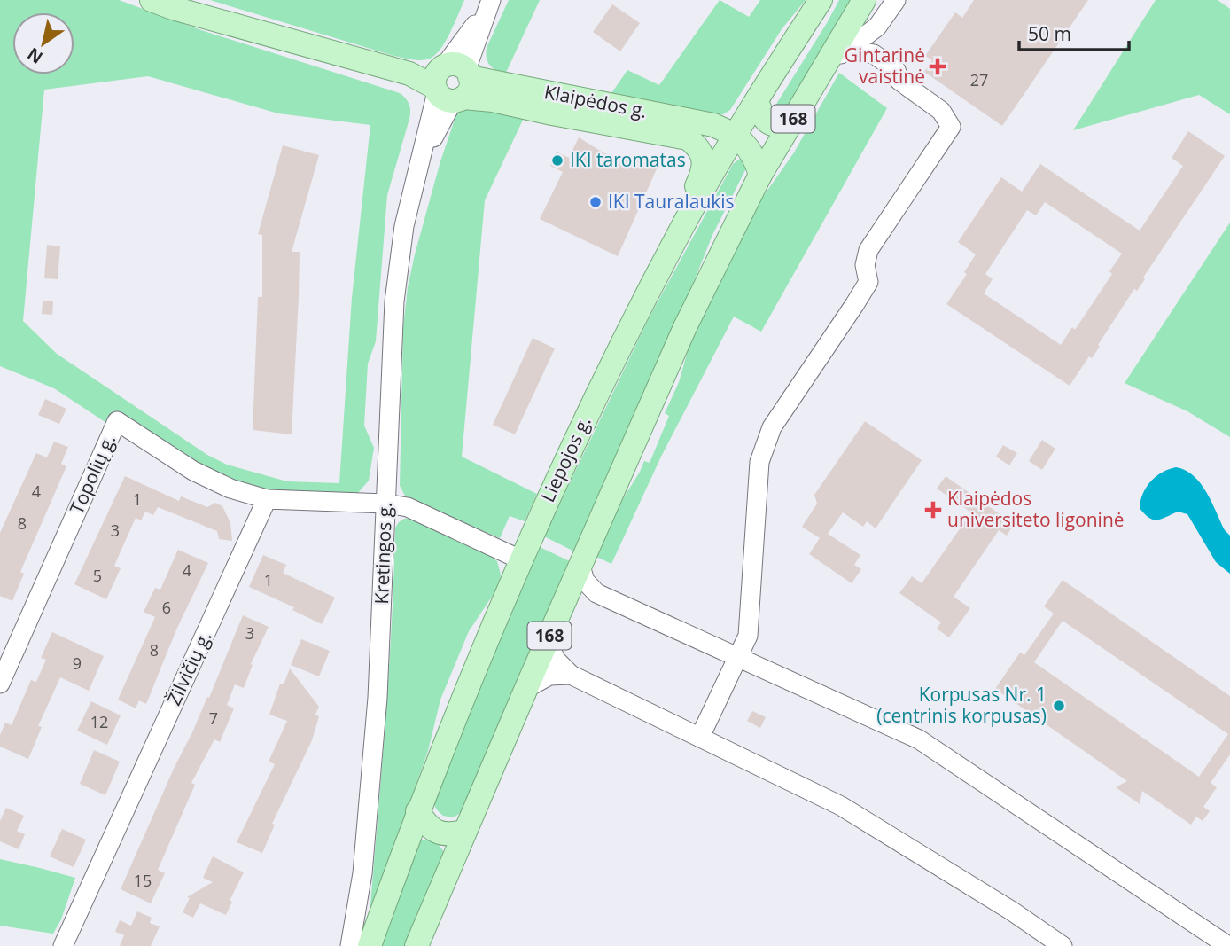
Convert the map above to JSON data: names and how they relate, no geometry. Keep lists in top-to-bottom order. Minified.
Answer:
{"streets":{"main road":["Klaipėdos g.","168","Liepojos g."],"street":["Topolių g.","Kretingos g.","Žilvičių g."]},"crossings":[["Klaipėdos g.","Liepojos g."],["Klaipėdos g.","Kretingos g."],["Topolių g.","Žilvičių g."]],"places":{"health":["Gintarinė vaistinė","Klaipėdos universiteto ligoninė"],"other":["IKI taromatas","IKI Tauralaukis","Korpusas Nr. 1 (centrinis korpusas)"]},"house_numbers":["27","4","1","8","3","4","5","1","6","3","8","9","7","12","15"],"scale_bar":"50 m","north":"bottom left"}
